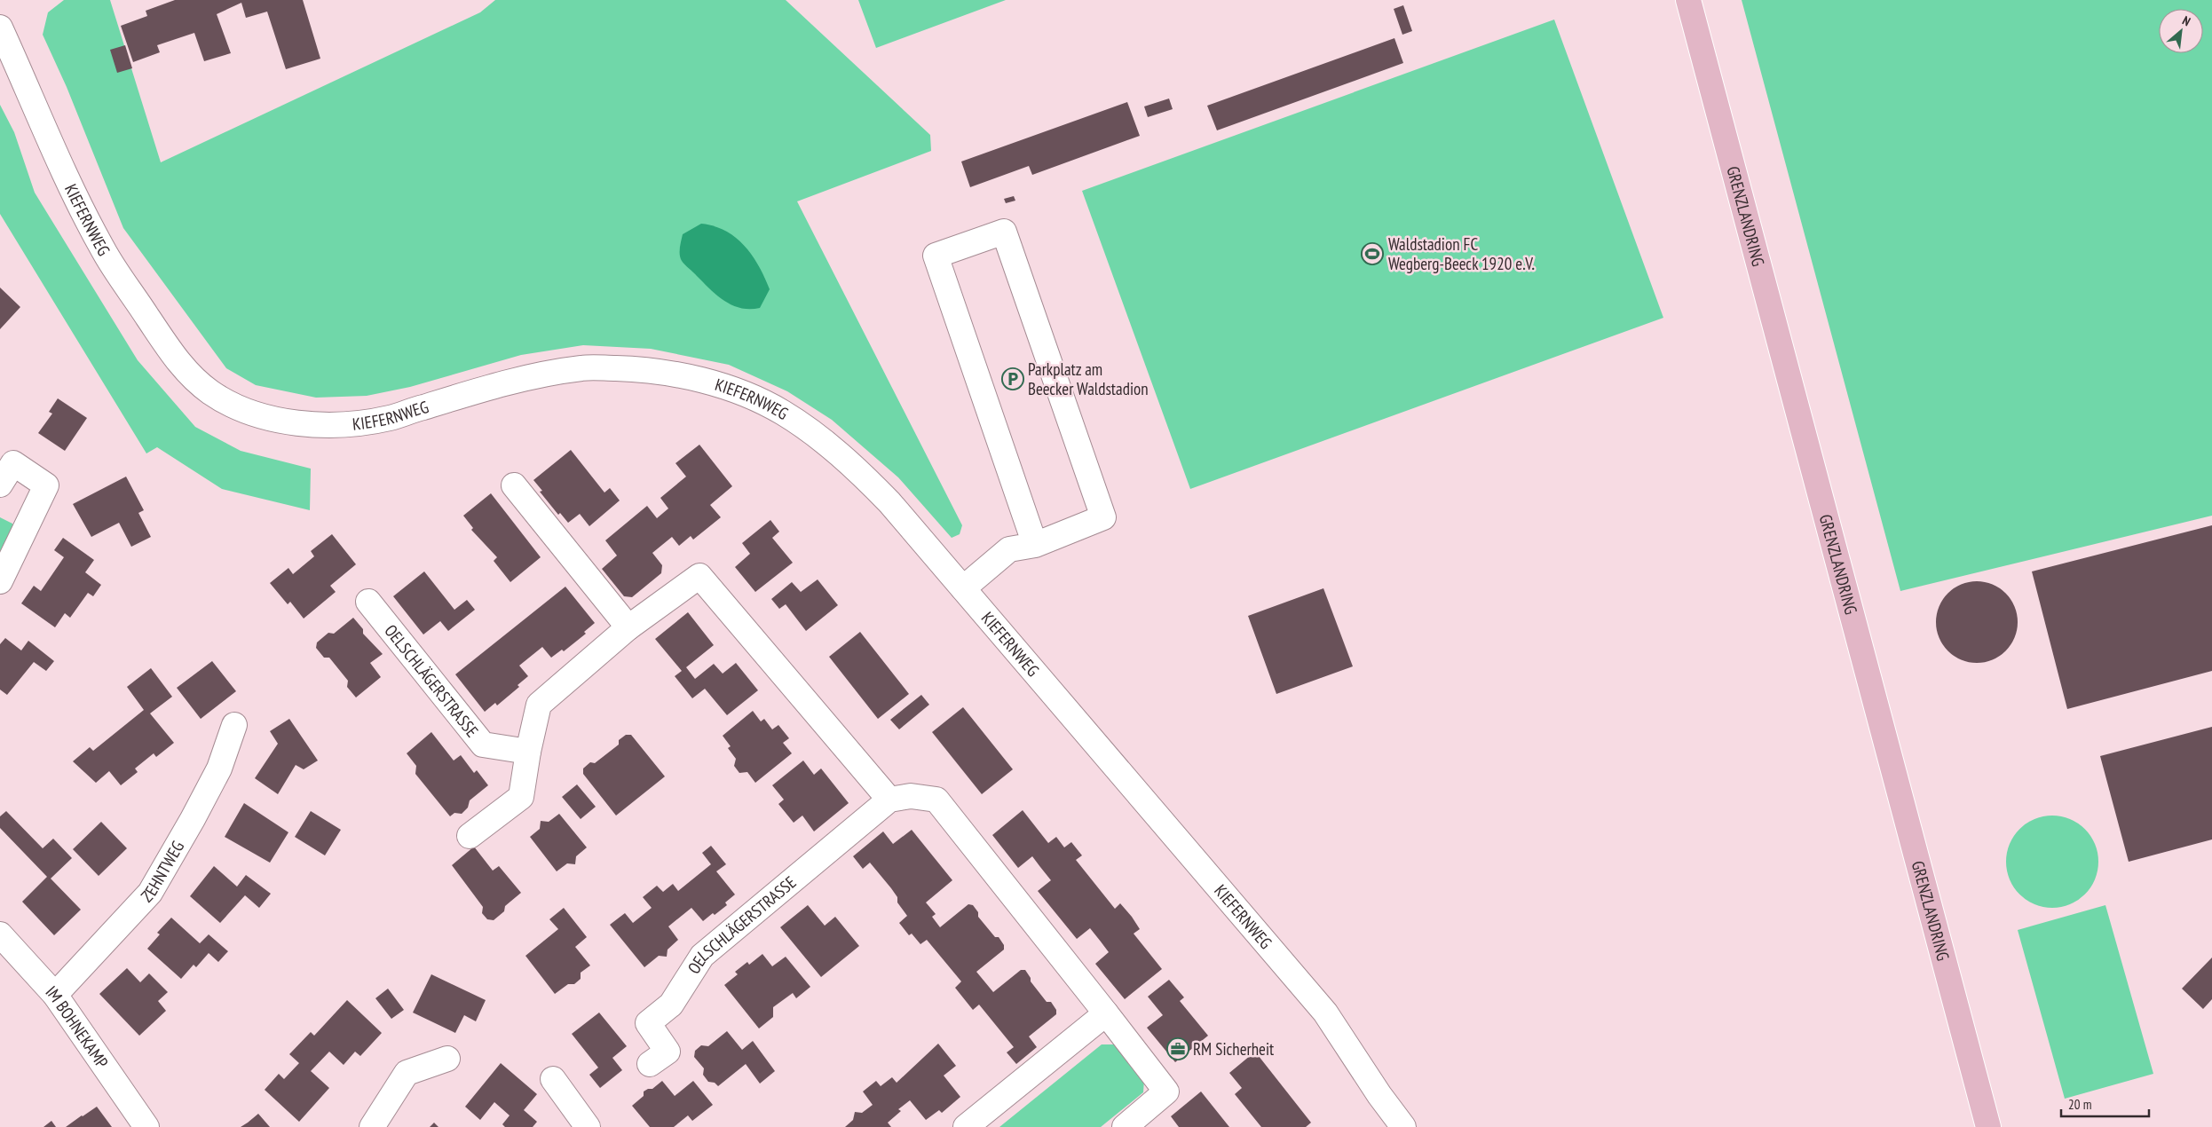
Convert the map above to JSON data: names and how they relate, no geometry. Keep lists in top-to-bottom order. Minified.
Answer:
{"streets":{"main road":["GRENZLANDRING"],"street":["KIEFERNWEG","OELSCHLÄGERSTRASSE","ZEHNTWEG","IM BOHNEKAMP"]},"crossings":[["ZEHNTWEG","IM BOHNEKAMP"]],"places":{"sports":["Waldstadion FC Wegberg-Beeck 1920 e.V."],"parking":["Parkplatz am Beecker Waldstadion"],"office":["RM Sicherheit"]},"scale_bar":"20 m","north":"top right"}
